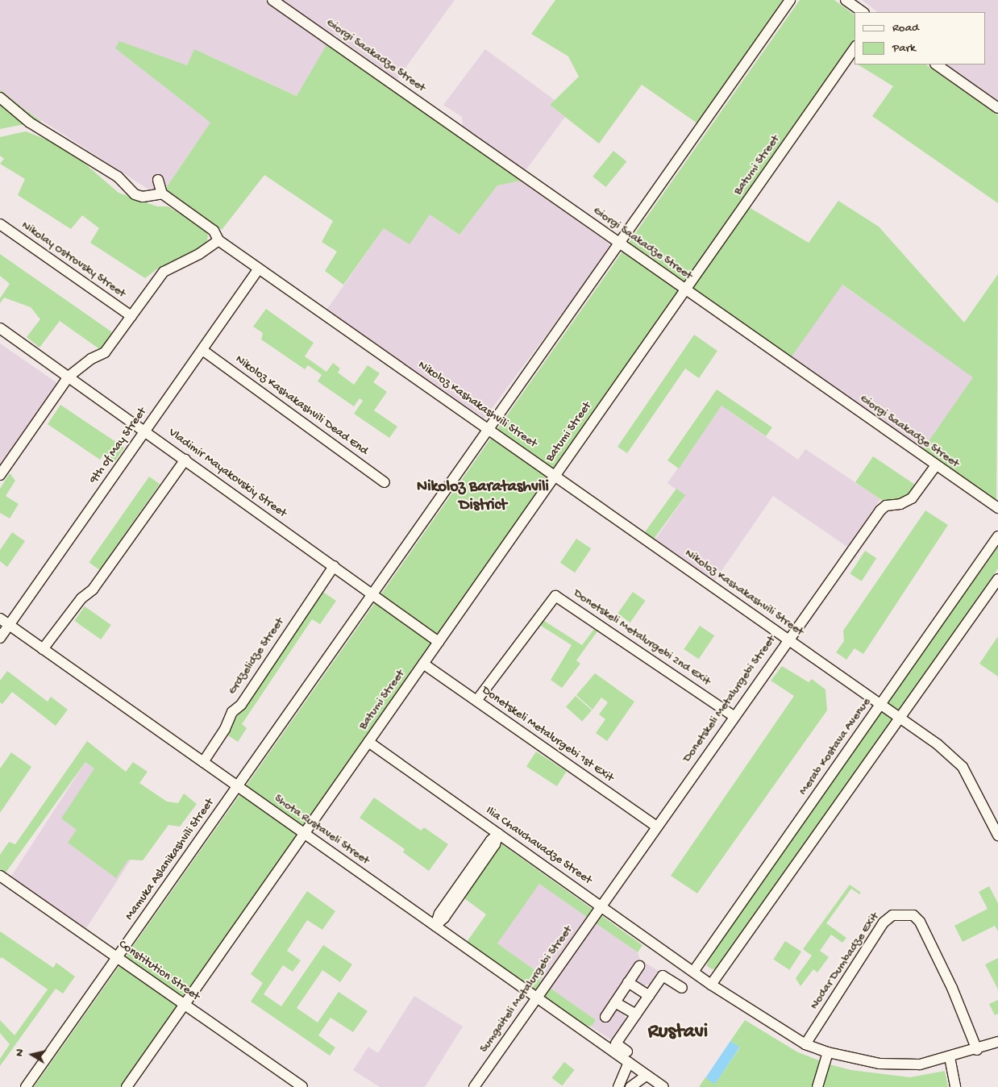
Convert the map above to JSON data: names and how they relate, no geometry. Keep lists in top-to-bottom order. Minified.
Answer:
{"streets":{"street":["Giorgi Saakadze Street","Batumi Street","Nikolay Ostrovsky Street","Nikoloz Kashakashvili Street","Nikoloz Kashakashvili Dead End","9th of May Street","Vladimir Mayakovskiy Street","Donetskeli Metalurgebi 2nd Exit","Grdzelidze Street","Donetskeli Metalurgebi Street","Donetskeli Metalurgebi 1st Exit","Merab Kostava Avenue","Shota Rustaveli Street","Ilia Chavchavadze Street","Mamuka Aslanikashvili Street","Nodar Dumbadze Exit","Constitution Street","Sumgaiteli Metalurgebi Street"]},"crossings":[["Giorgi Saakadze Street","Batumi Street"],["Giorgi Saakadze Street","Donetskeli Metalurgebi Street"],["Batumi Street","Nikoloz Kashakashvili Street"],["Batumi Street","Vladimir Mayakovskiy Street"],["Batumi Street","Donetskeli Metalurgebi 1st Exit"],["Batumi Street","Shota Rustaveli Street"],["Batumi Street","Ilia Chavchavadze Street"],["Nikoloz Kashakashvili Street","9th of May Street"],["Nikoloz Kashakashvili Street","Donetskeli Metalurgebi Street"],["Nikoloz Kashakashvili Street","Merab Kostava Avenue"],["Nikoloz Kashakashvili Dead End","9th of May Street"],["9th of May Street","Vladimir Mayakovskiy Street"],["9th of May Street","Shota Rustaveli Street"],["Vladimir Mayakovskiy Street","Grdzelidze Street"],["Donetskeli Metalurgebi 2nd Exit","Donetskeli Metalurgebi Street"],["Donetskeli Metalurgebi 2nd Exit","Donetskeli Metalurgebi 1st Exit"],["Grdzelidze Street","Shota Rustaveli Street"],["Donetskeli Metalurgebi Street","Donetskeli Metalurgebi 1st Exit"],["Donetskeli Metalurgebi Street","Ilia Chavchavadze Street"],["Donetskeli Metalurgebi Street","Sumgaiteli Metalurgebi Street"],["Merab Kostava Avenue","Ilia Chavchavadze Street"],["Shota Rustaveli Street","Mamuka Aslanikashvili Street"],["Shota Rustaveli Street","Sumgaiteli Metalurgebi Street"],["Ilia Chavchavadze Street","Nodar Dumbadze Exit"],["Ilia Chavchavadze Street","Sumgaiteli Metalurgebi Street"],["Mamuka Aslanikashvili Street","Constitution Street"]],"districts":["Nikoloz Baratashvili District","Rustavi"],"legend":["Road","Park"],"north":"left"}
